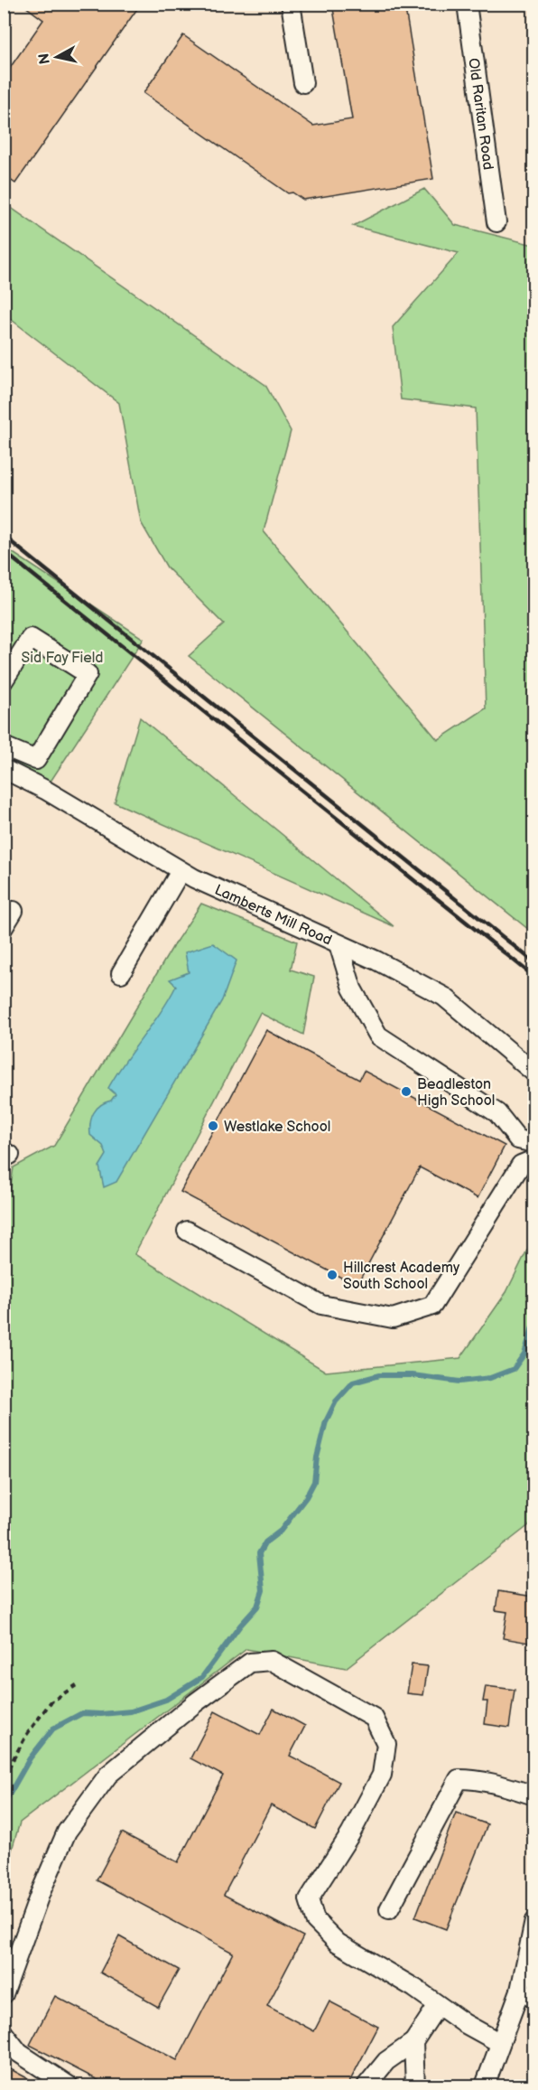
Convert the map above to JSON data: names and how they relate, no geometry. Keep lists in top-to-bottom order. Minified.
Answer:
{"streets":{"street":["Old Raritan Road","Lamberts Mill Road"]},"parks":["Sid Fay Field"],"places":["Beadleston High School","Westlake School","Hillcrest Academy South School"],"north":"left"}
